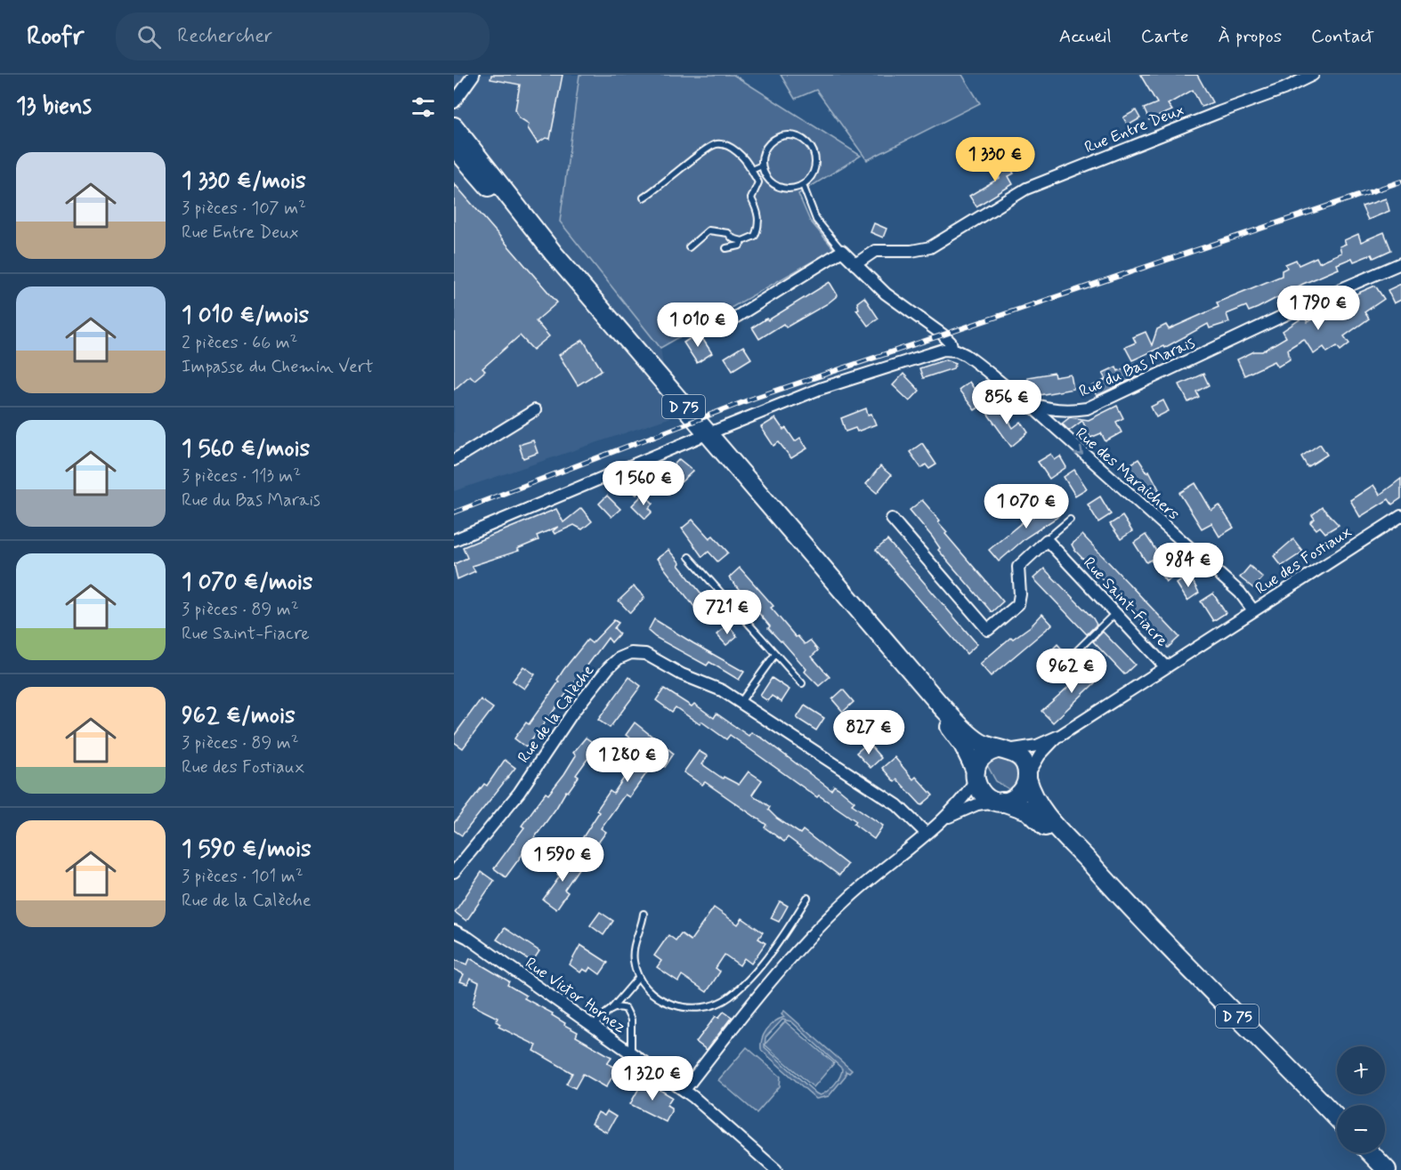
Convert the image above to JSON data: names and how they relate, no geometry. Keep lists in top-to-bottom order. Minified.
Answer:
{"streets":{"main road":["D 75"],"street":["Rue Entre Deux","Rue du Bas Marais","Rue des Maraichers","Rue des Fostiaux","Rue Saint-Fiacre","Rue de la Calèche","Rue Victor Hornez"]},"crossings":[["Rue du Bas Marais","Rue des Maraichers"],["D 75","Rue des Fostiaux"],["Rue des Maraichers","Rue des Fostiaux"],["Rue des Fostiaux","Rue Saint-Fiacre"]],"one_way":["Rue des Maraichers"],"page":{"header":"Roofr","search":"Rechercher","nav":["Accueil","Carte","À propos","Contact"],"heading":"13 biens","price":["1 330 €","1 790 €","1 010 €","856 €","1 560 €","1 070 €","984 €","721 €","962 €","827 €","1 280 €","1 590 €","1 320 €"],"list":[{"name":"1 330 €/mois","note":"3 pièces · 107 m² · Rue Entre Deux"},{"name":"1 010 €/mois","note":"2 pièces · 66 m² · Impasse du Chemin Vert"},{"name":"1 560 €/mois","note":"3 pièces · 113 m² · Rue du Bas Marais"},{"name":"1 070 €/mois","note":"3 pièces · 89 m² · Rue Saint-Fiacre"},{"name":"962 €/mois","note":"3 pièces · 89 m² · Rue des Fostiaux"},{"name":"1 590 €/mois","note":"3 pièces · 101 m² · Rue de la Calèche"}],"map_buttons":["+","−"]}}
